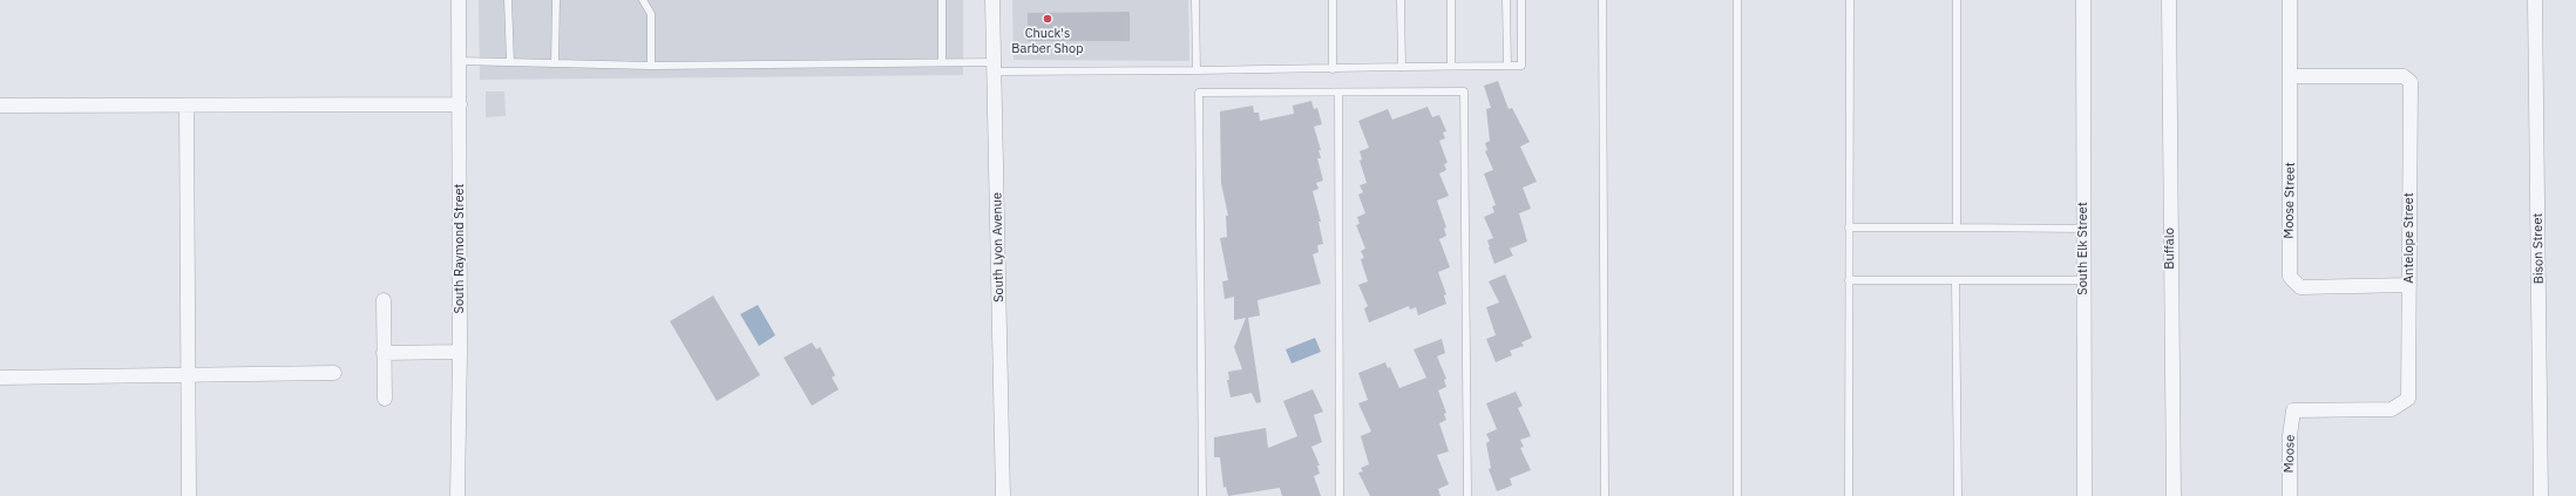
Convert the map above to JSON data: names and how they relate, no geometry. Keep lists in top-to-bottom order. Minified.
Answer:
{"streets":{"street":["Moose Street","Antelope Street","South Lyon Avenue","South Raymond Street","South Elk Street","Buffalo","Bison Street","Moose"]},"crossings":[["Moose Street","Antelope Street"],["Antelope Street","Moose"]],"places":["Chuck's Barber Shop"]}
